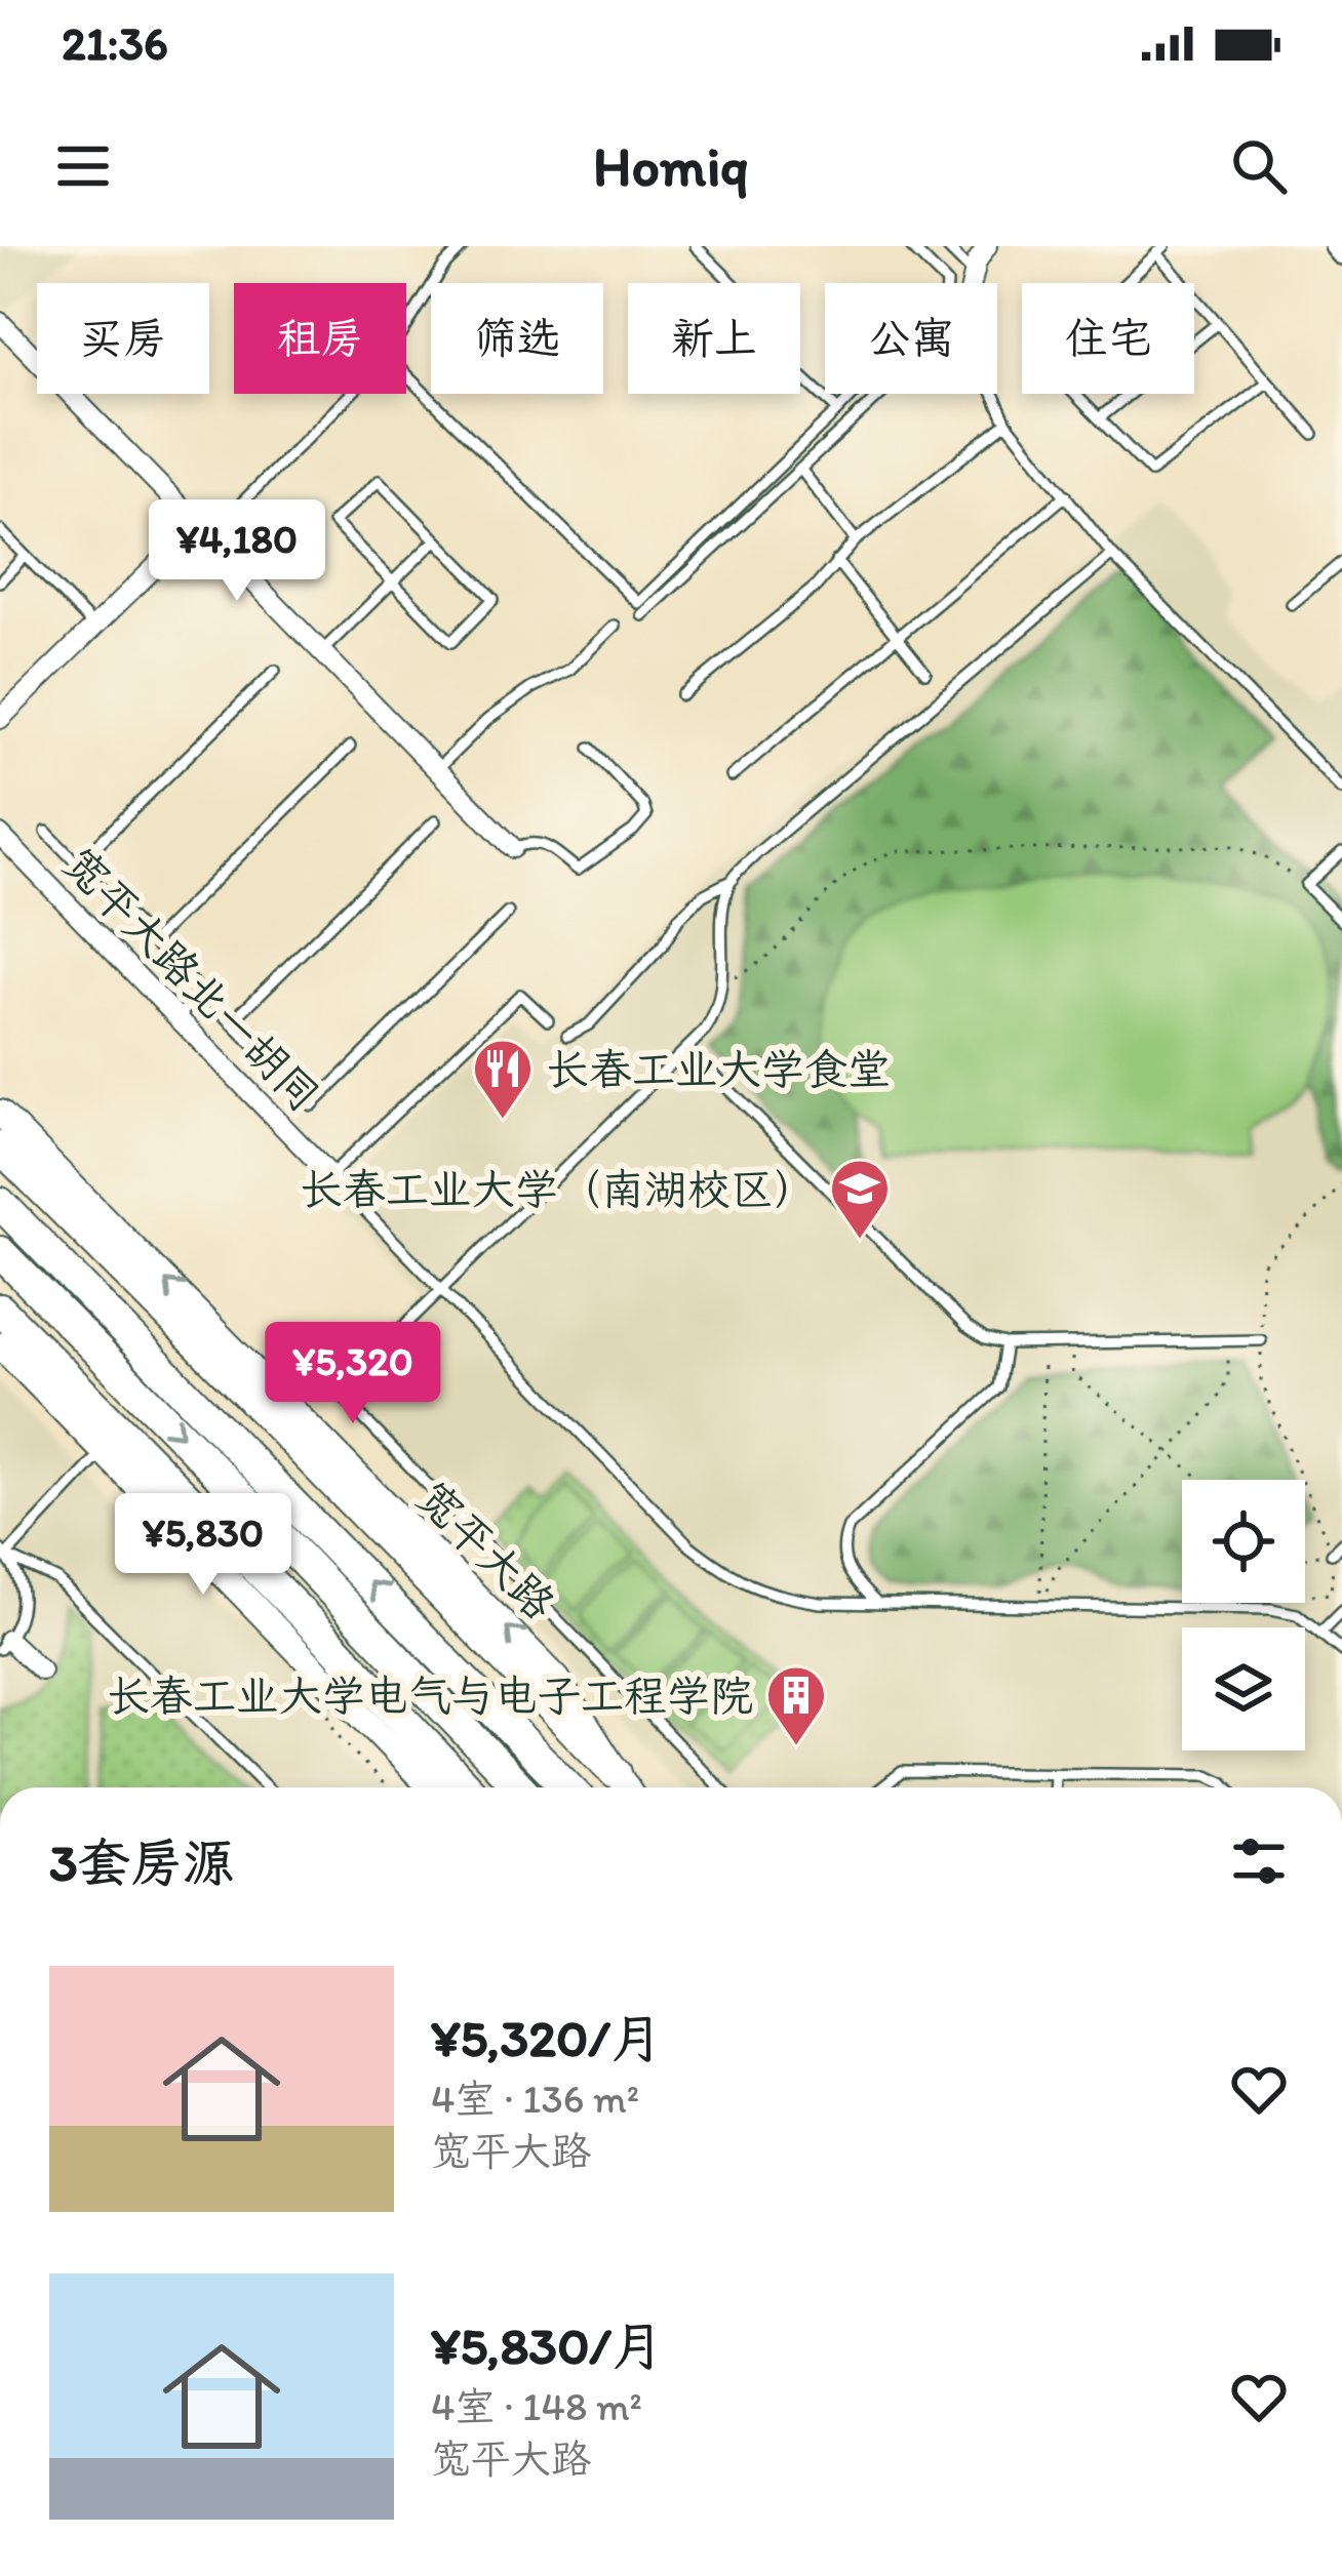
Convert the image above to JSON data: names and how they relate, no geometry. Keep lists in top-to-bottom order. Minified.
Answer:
{"streets":{"main road":["宽平大路"],"street":["宽平大路北一胡同"]},"places":{"restaurant":["长春工业大学食堂"],"school or university":["长春工业大学（南湖校区）"],"building":["长春工业大学电气与电子工程学院"]},"page":{"status":"21:36","header":"Homiq","chip":["买房","租房","筛选","新上","公寓","住宅"],"price":["¥4,180","¥5,320","¥5,830"],"heading":"3套房源","list":[{"name":"¥5,320/月","note":"4室 · 136 m² · 宽平大路"},{"name":"¥5,830/月","note":"4室 · 148 m² · 宽平大路"}]}}
